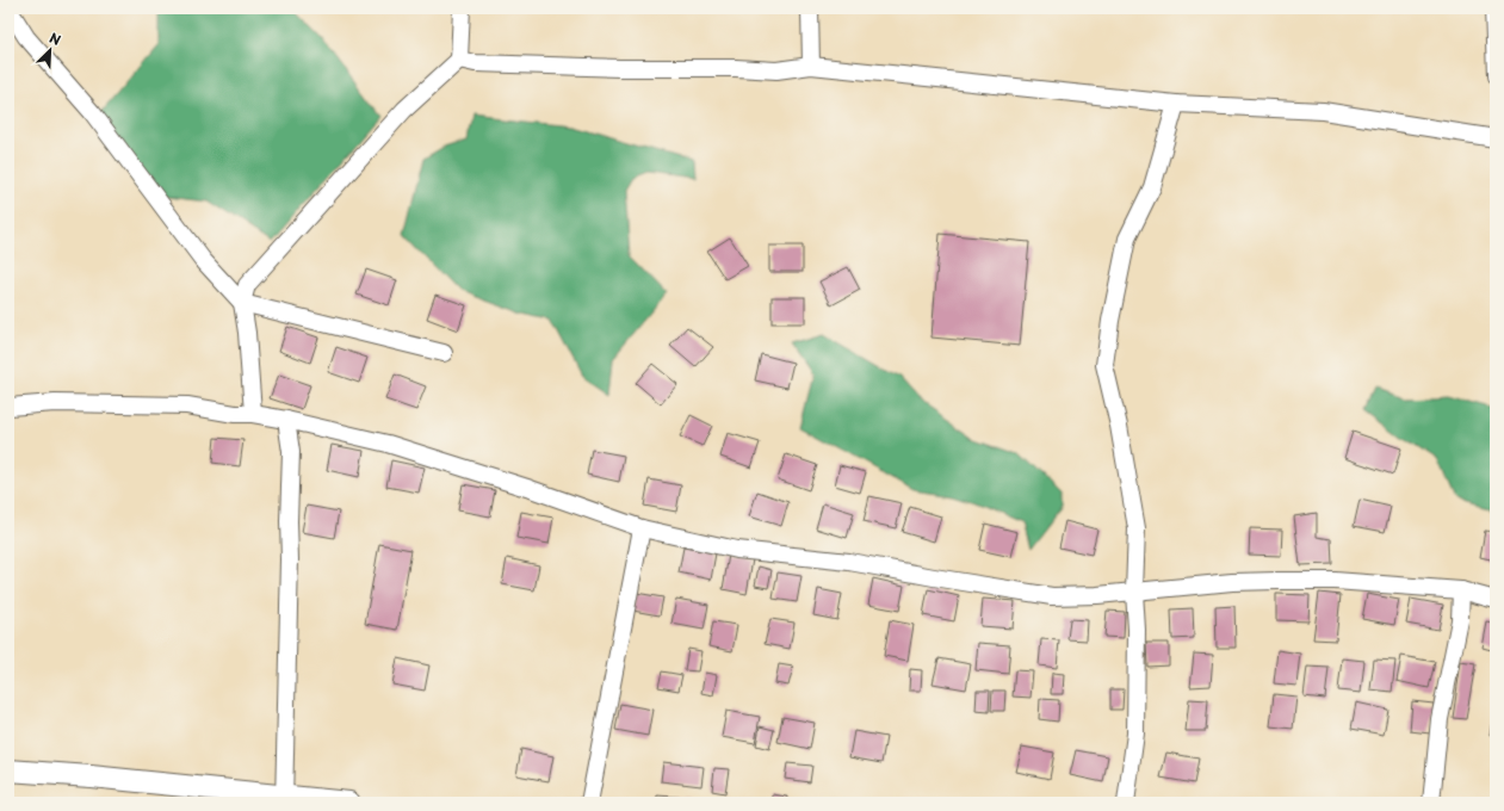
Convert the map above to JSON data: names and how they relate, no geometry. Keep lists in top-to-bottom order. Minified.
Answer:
{"north":"top right"}
